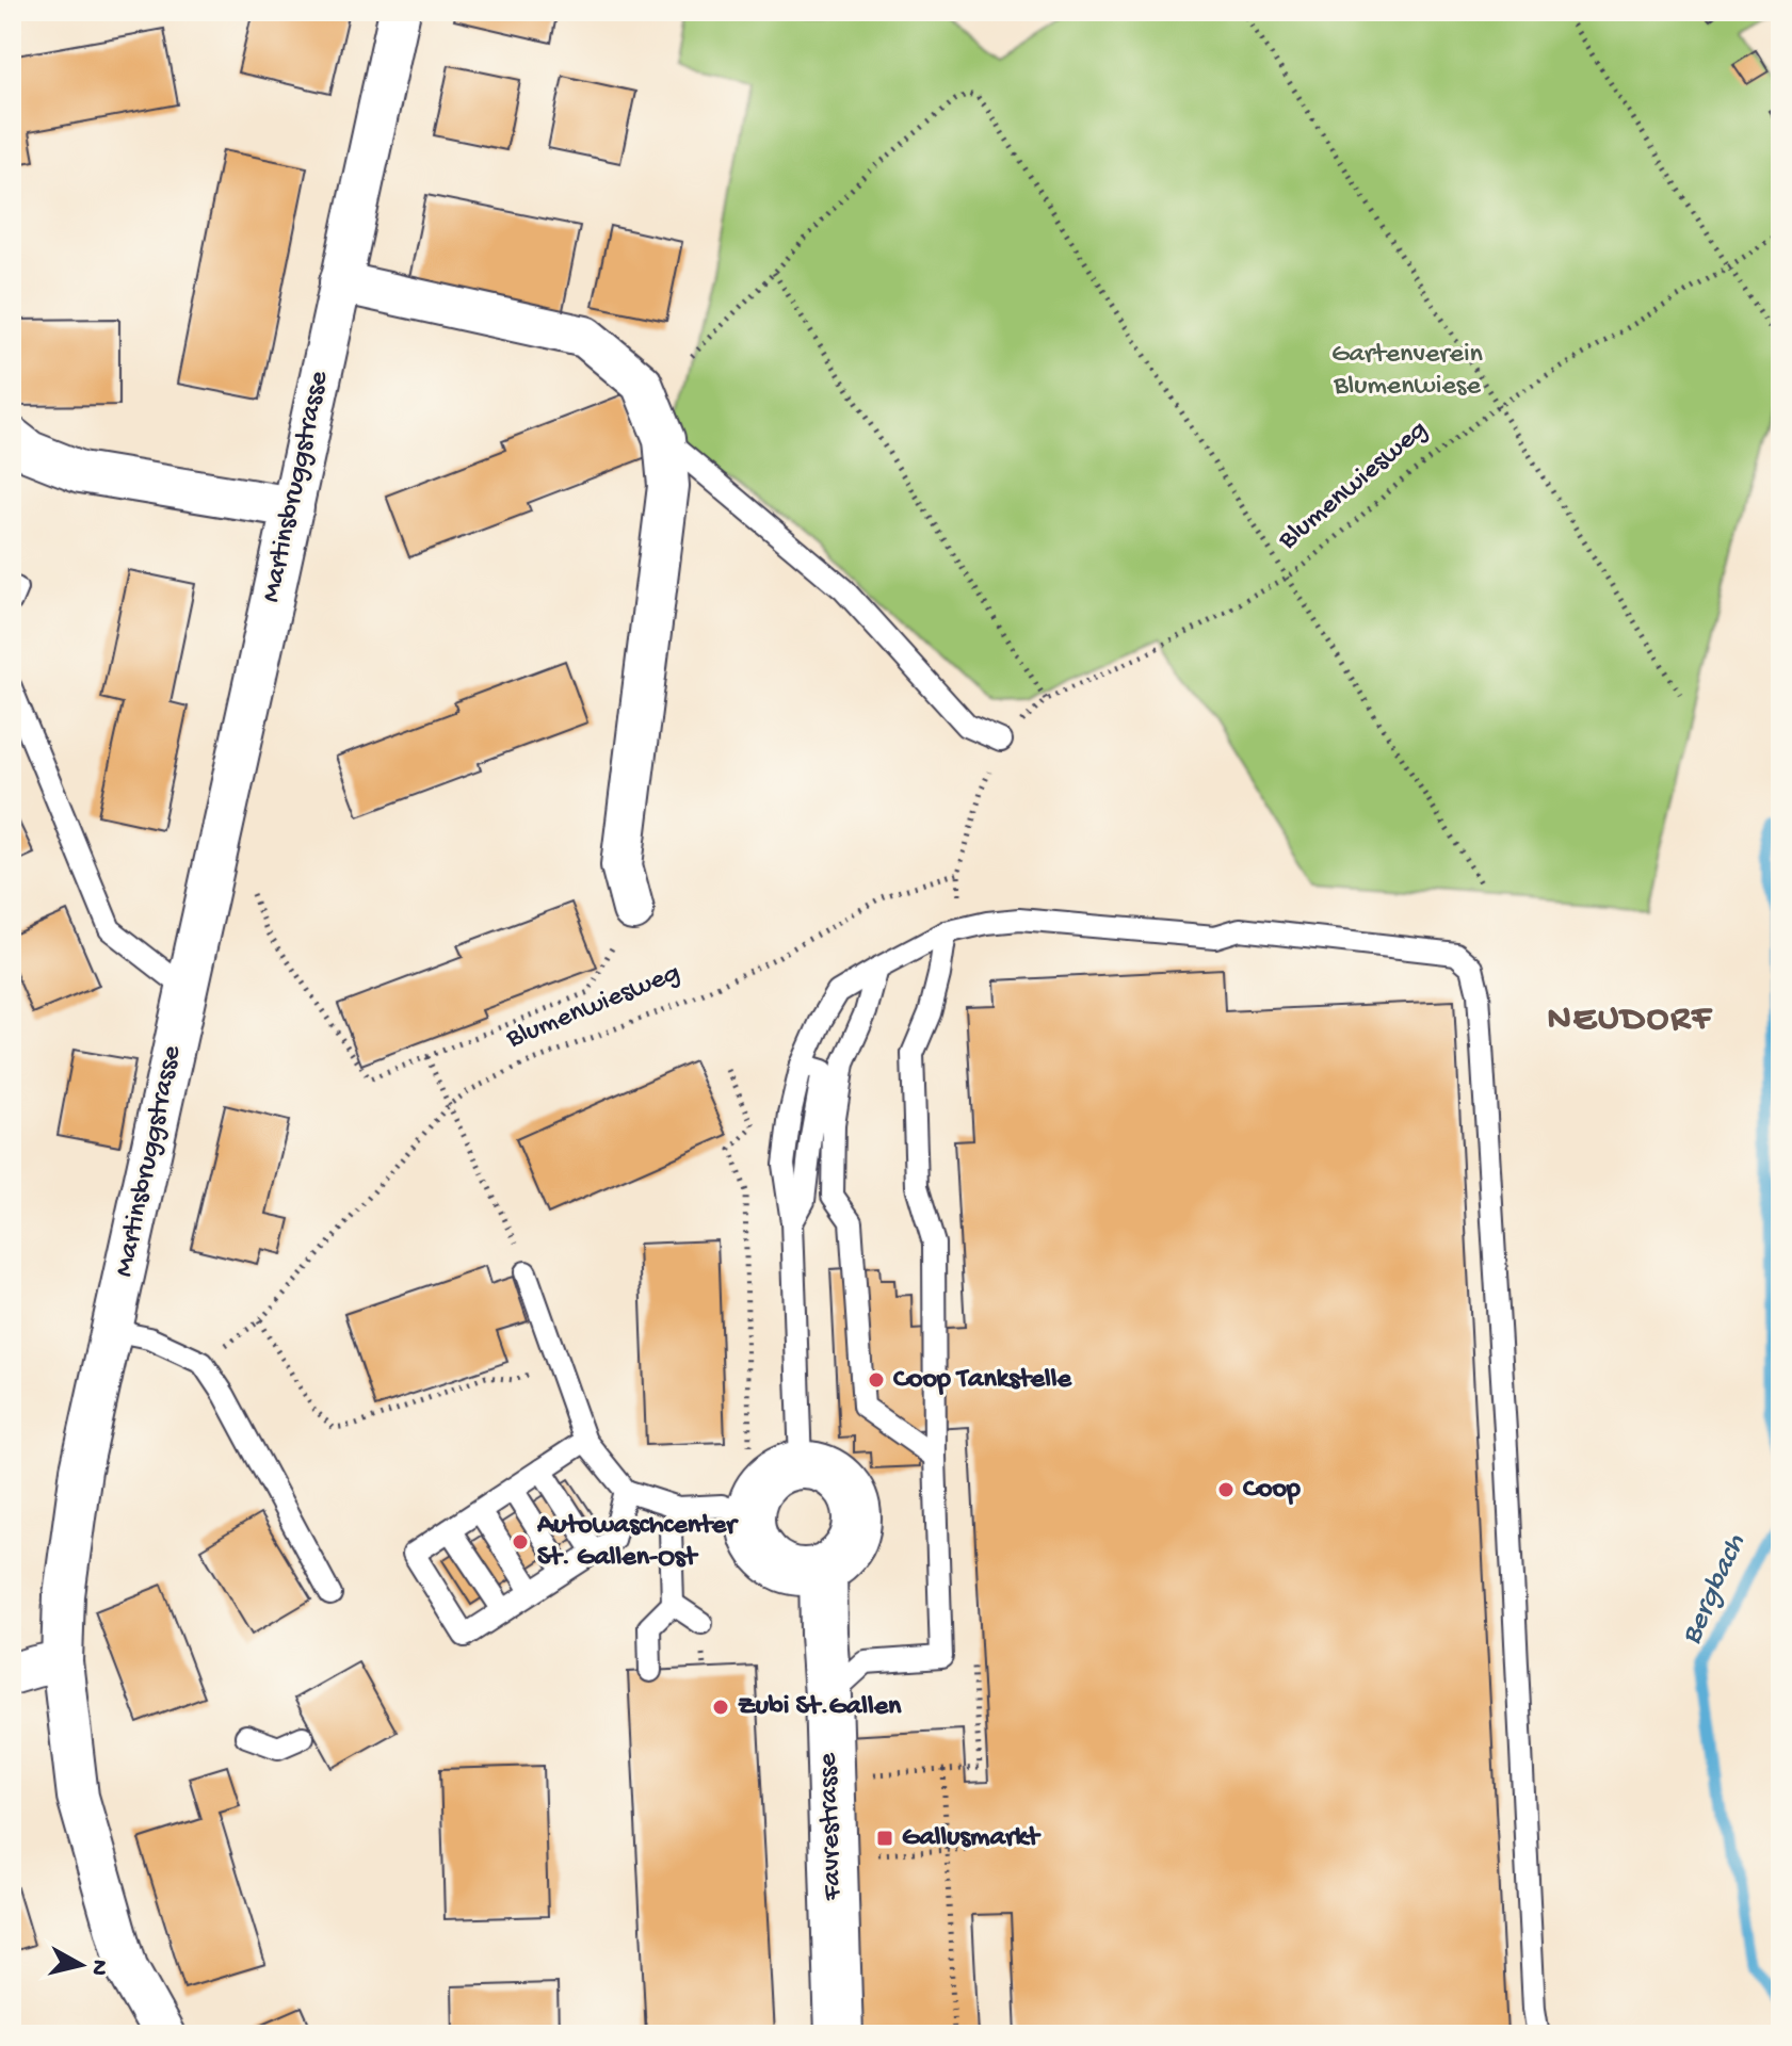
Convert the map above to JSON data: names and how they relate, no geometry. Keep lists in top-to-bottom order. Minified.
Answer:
{"streets":{"street":["Martinsbruggstrasse","Favrestrasse"],"path":["Blumenwiesweg"]},"districts":["NEUDORF"],"water":["Bergbach"],"parks":["Gartenverein Blumenwiese"],"places":{"other":["Coop Tankstelle","Coop","Autowaschcenter St. Gallen-Ost","Zubi St.Gallen"],"transit":["Gallusmarkt"]},"north":"right"}
